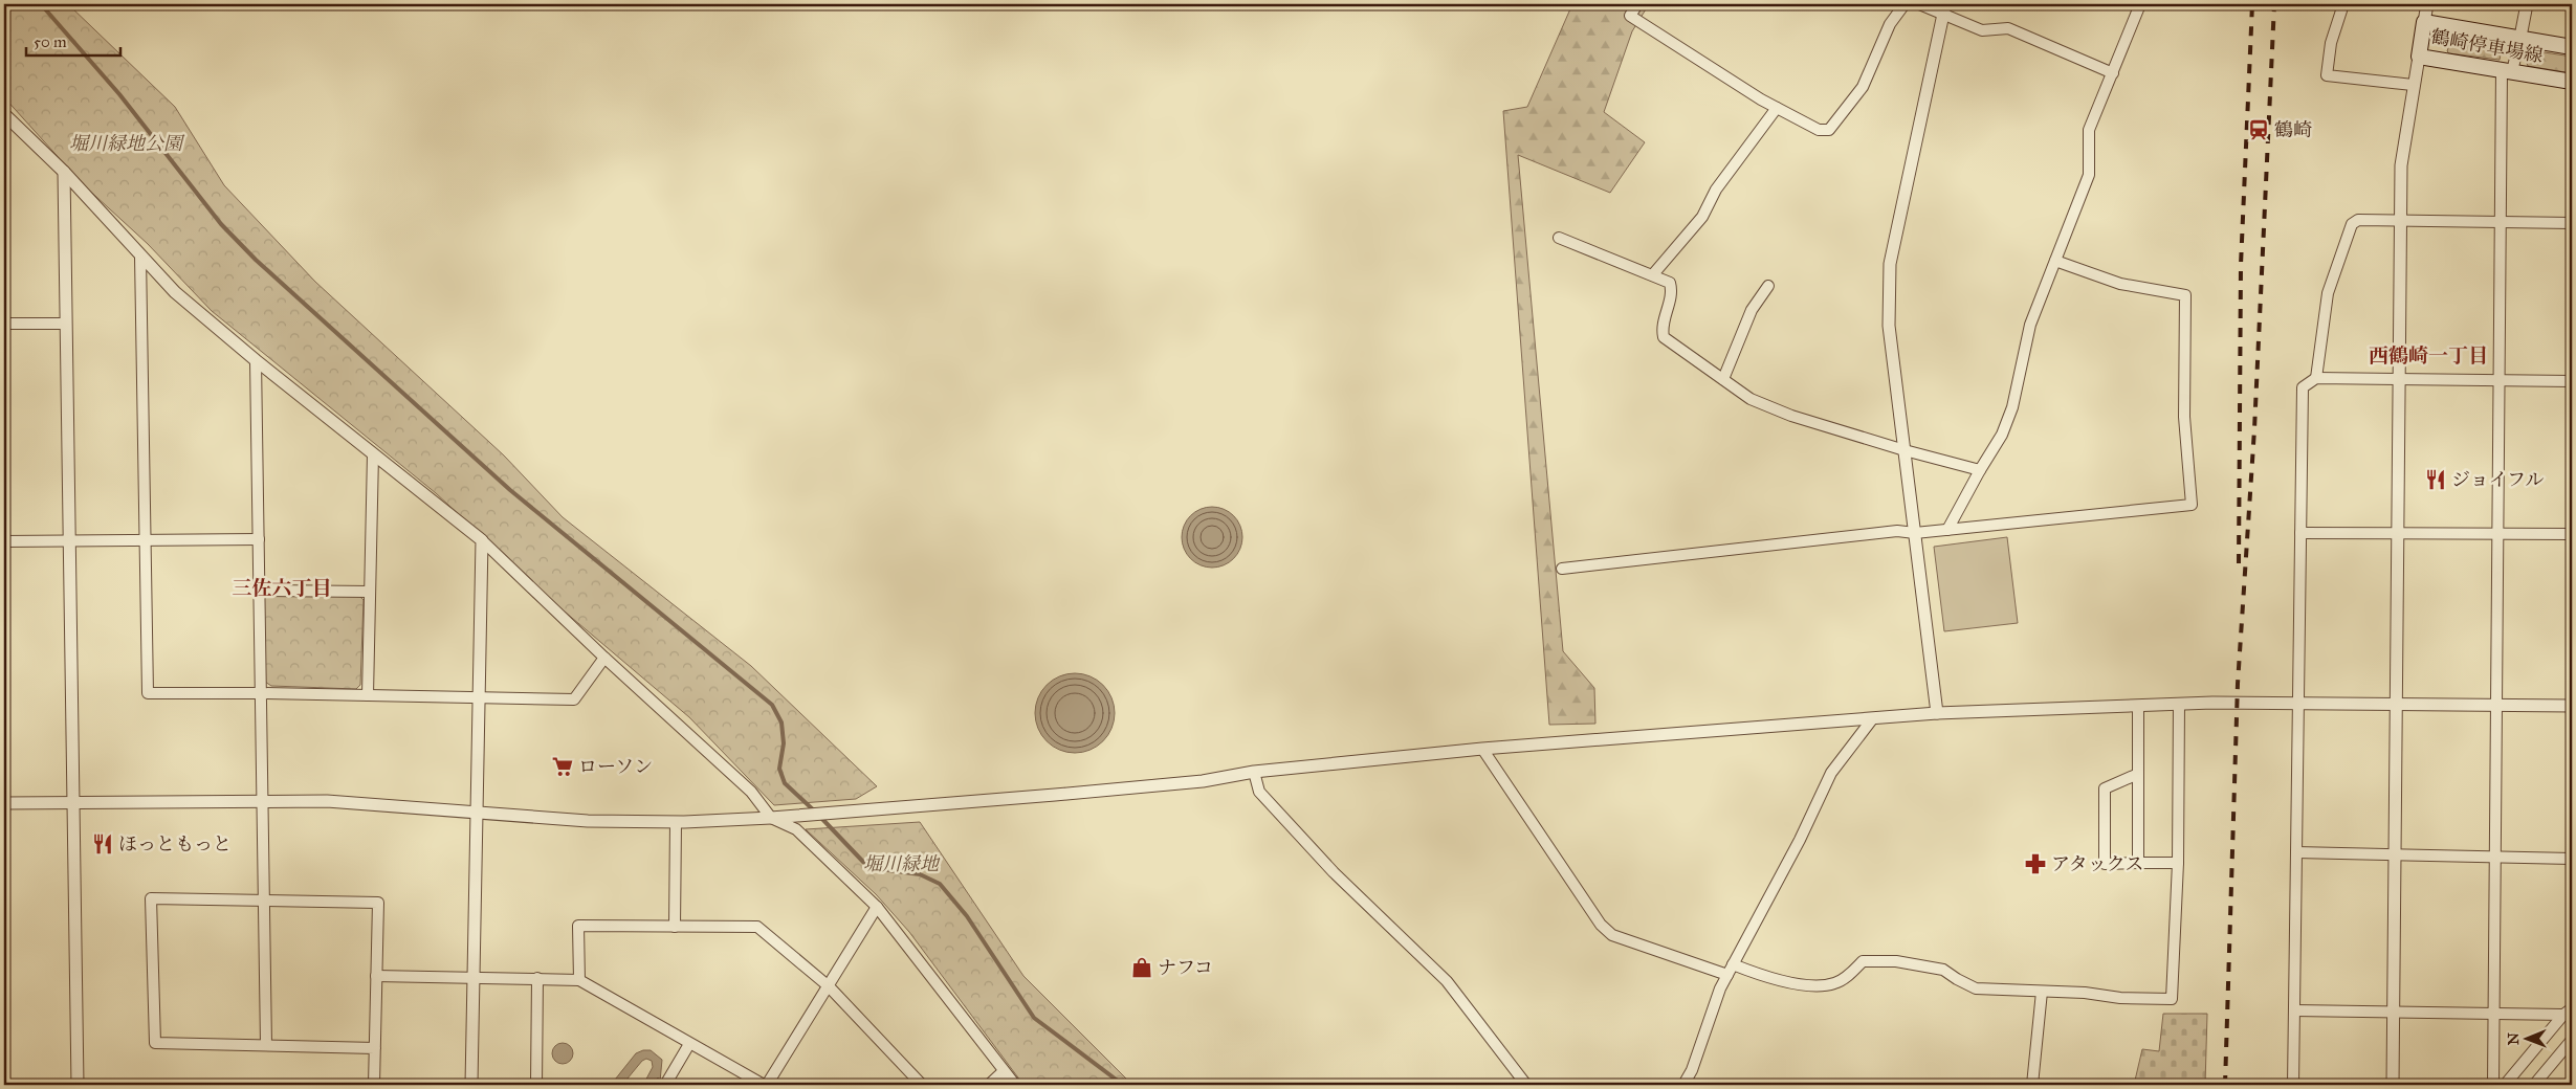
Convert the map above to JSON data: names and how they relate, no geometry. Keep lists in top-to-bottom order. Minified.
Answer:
{"streets":{"main road":["鶴崎停車場線"]},"districts":["西鶴崎一丁目","三佐六丁目"],"parks":["堀川緑地公園","堀川緑地"],"places":{"station":["鶴崎"],"restaurant":["ジョイフル","ほっともっと"],"supermarket":["ローソン"],"pharmacy":["アタックス"],"shop":["ナフコ"]},"scale_bar":"50 m","north":"left"}
